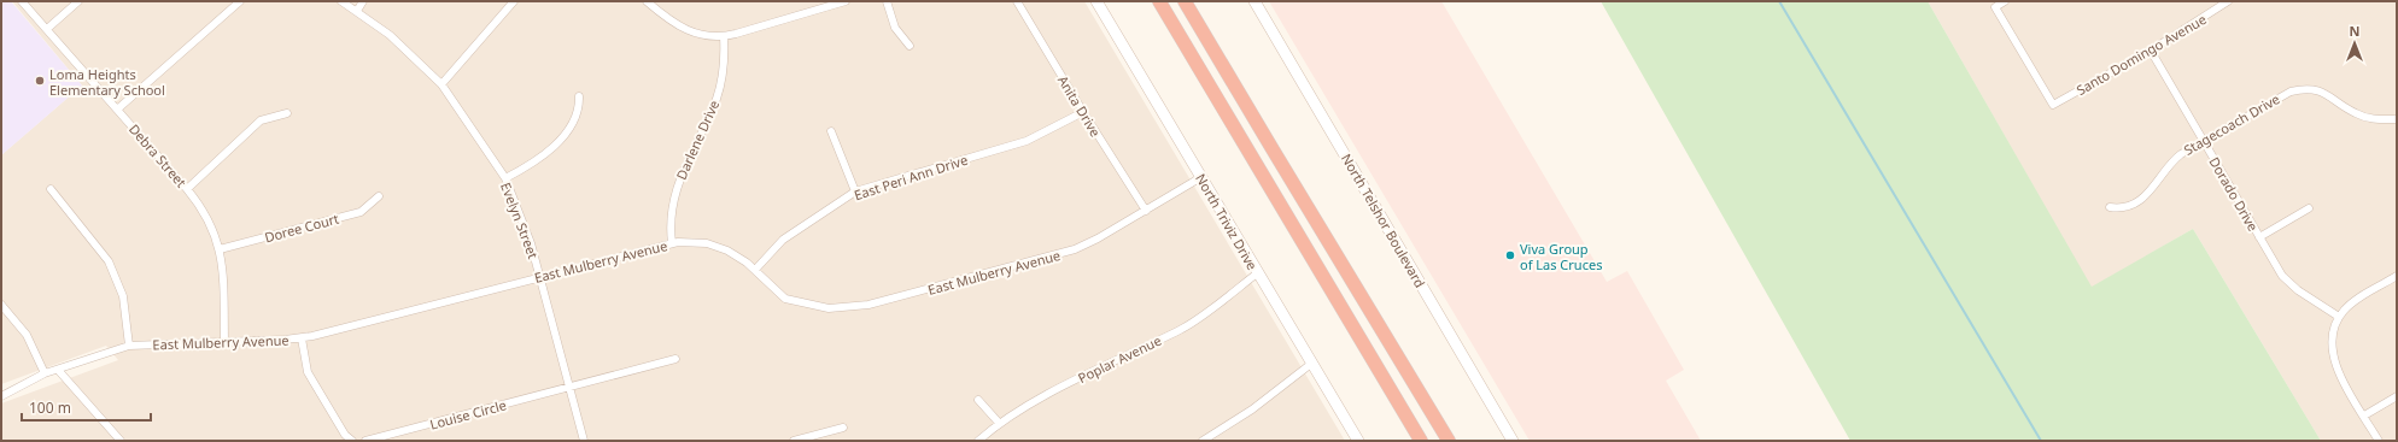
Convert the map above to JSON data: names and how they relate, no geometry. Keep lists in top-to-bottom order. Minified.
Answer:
{"streets":{"street":["Santo Domingo Avenue","Anita Drive","Stagecoach Drive","Darlene Drive","Debra Street","East Peri Ann Drive","Dorado Drive","Evelyn Street","North Telshor Boulevard","North Triviz Drive","Doree Court","East Mulberry Avenue","Poplar Avenue","Louise Circle"]},"crossings":[["Santo Domingo Avenue","Dorado Drive"],["Anita Drive","East Peri Ann Drive"],["Anita Drive","East Mulberry Avenue"],["Stagecoach Drive","Dorado Drive"],["Darlene Drive","East Mulberry Avenue"],["Debra Street","Doree Court"],["Debra Street","East Mulberry Avenue"],["East Peri Ann Drive","East Mulberry Avenue"],["Evelyn Street","East Mulberry Avenue"],["Evelyn Street","Louise Circle"],["North Triviz Drive","East Mulberry Avenue"],["North Triviz Drive","Poplar Avenue"]],"places":["Loma Heights Elementary School","Viva Group of Las Cruces"],"scale_bar":"100 m","north":"top"}
